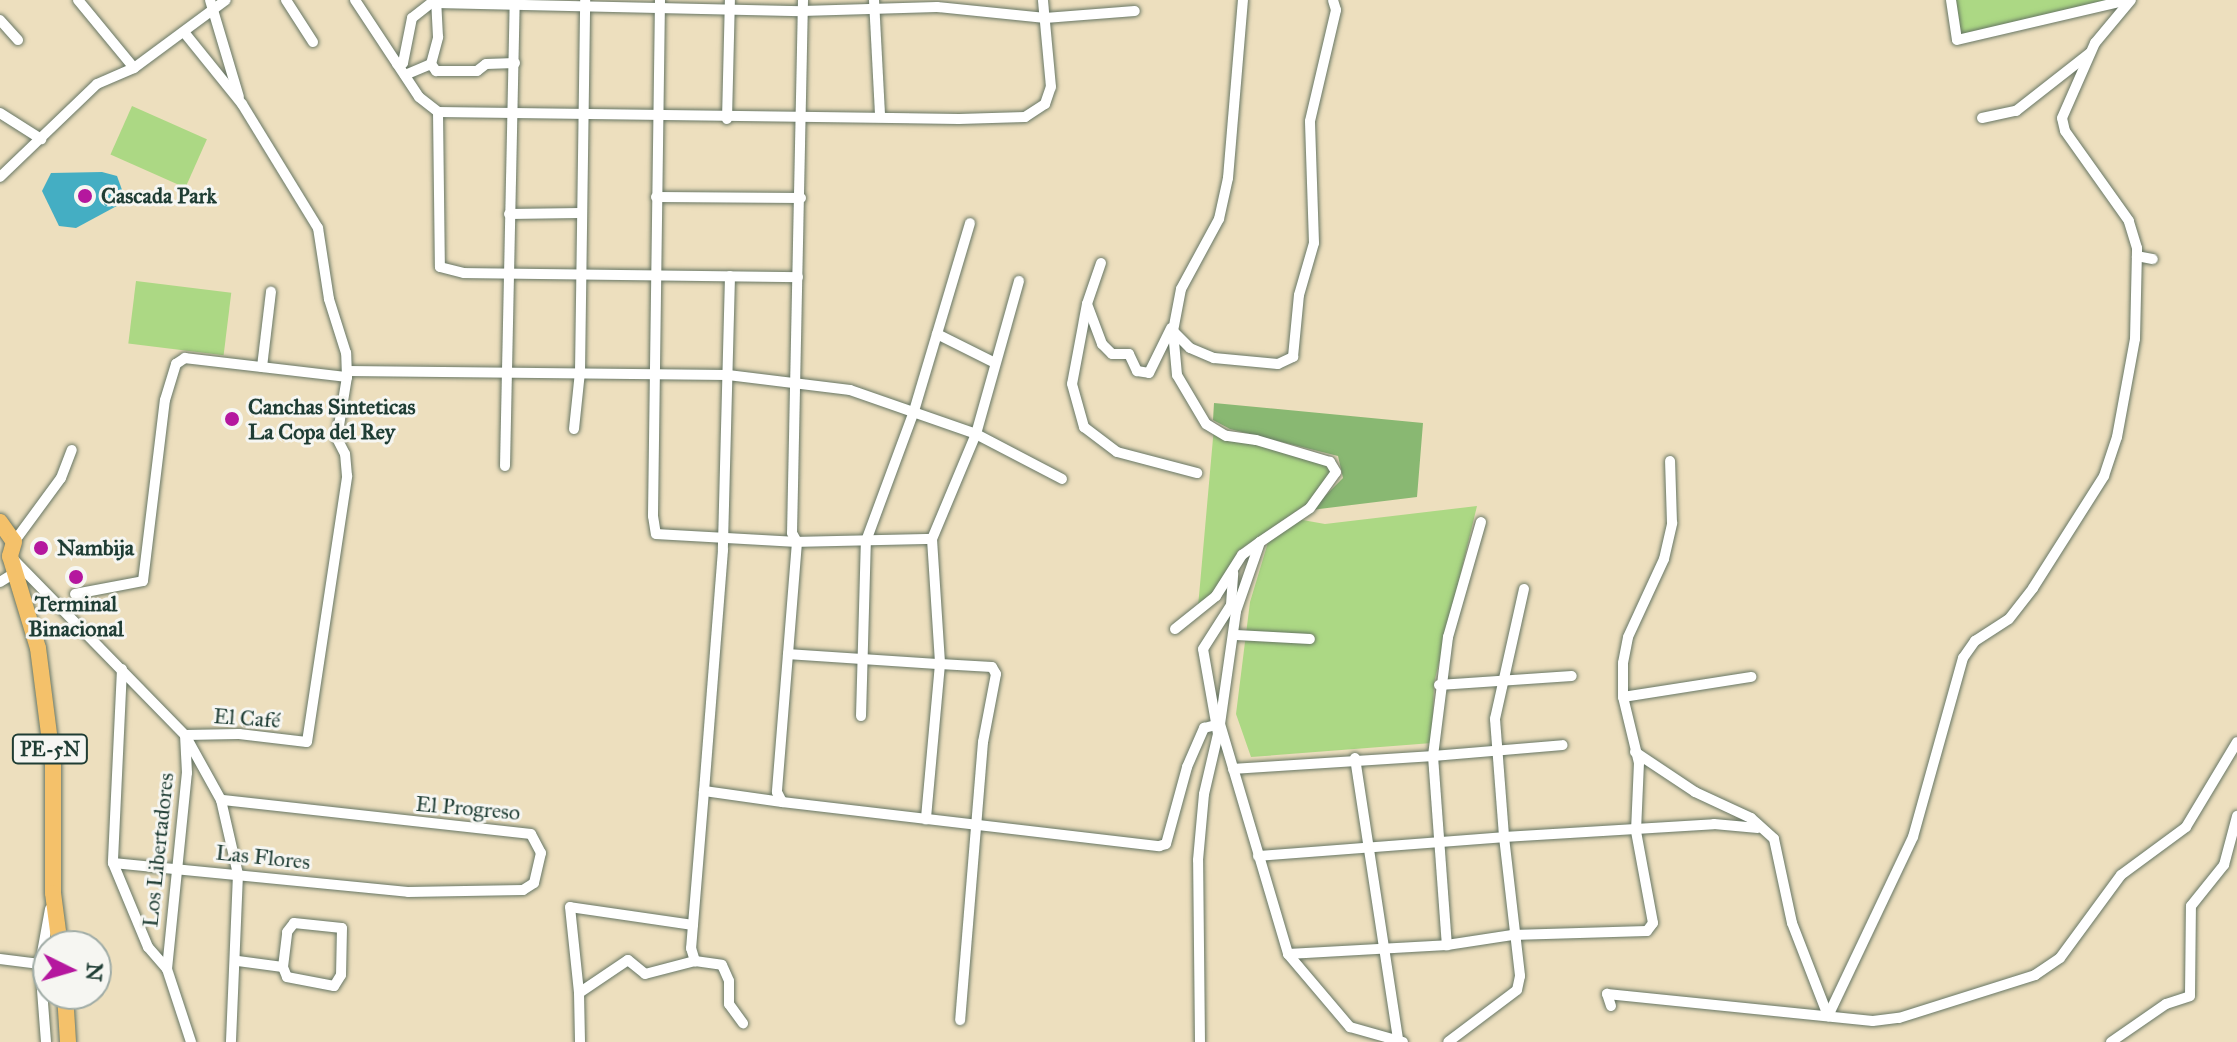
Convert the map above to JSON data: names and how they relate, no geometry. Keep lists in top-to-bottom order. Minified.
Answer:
{"streets":{"highway":["PE-5N"],"street":["El Café","El Progreso","Los Libertadores","Las Flores"]},"crossings":[["El Café","Los Libertadores"],["El Progreso","Las Flores"],["Los Libertadores","Las Flores"]],"places":["Cascada Park","Canchas Sinteticas La Copa del Rey","Nambija","Terminal Binacional"],"north":"right"}
